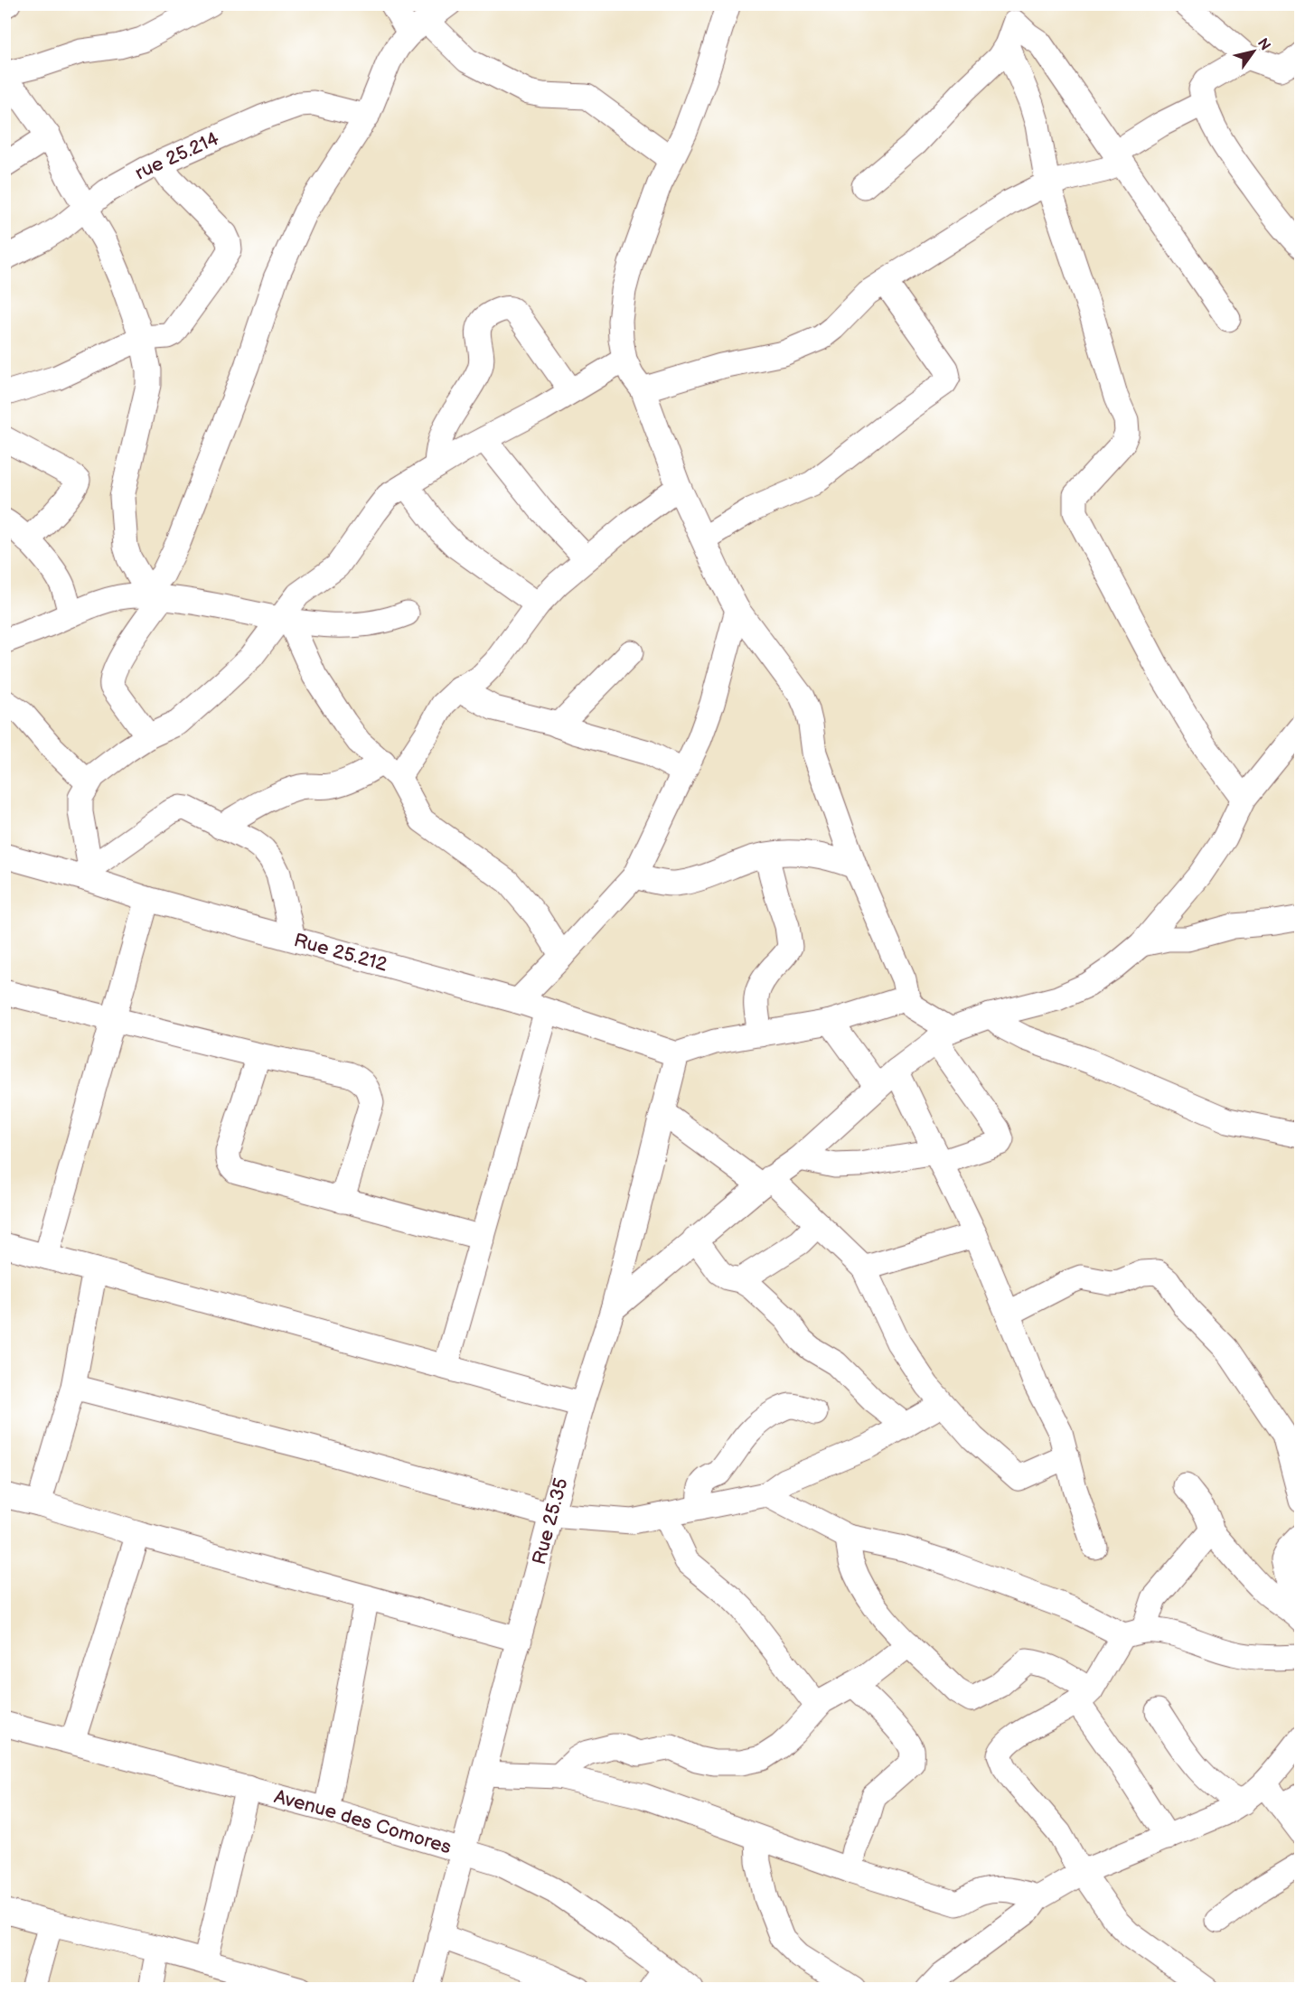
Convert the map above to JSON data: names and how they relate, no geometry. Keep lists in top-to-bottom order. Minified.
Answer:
{"streets":{"street":["rue 25.214","Rue 25.212","Rue 25.35","Avenue des Comores"]},"crossings":[["Rue 25.212","Rue 25.35"],["Rue 25.35","Avenue des Comores"]],"north":"top right"}
